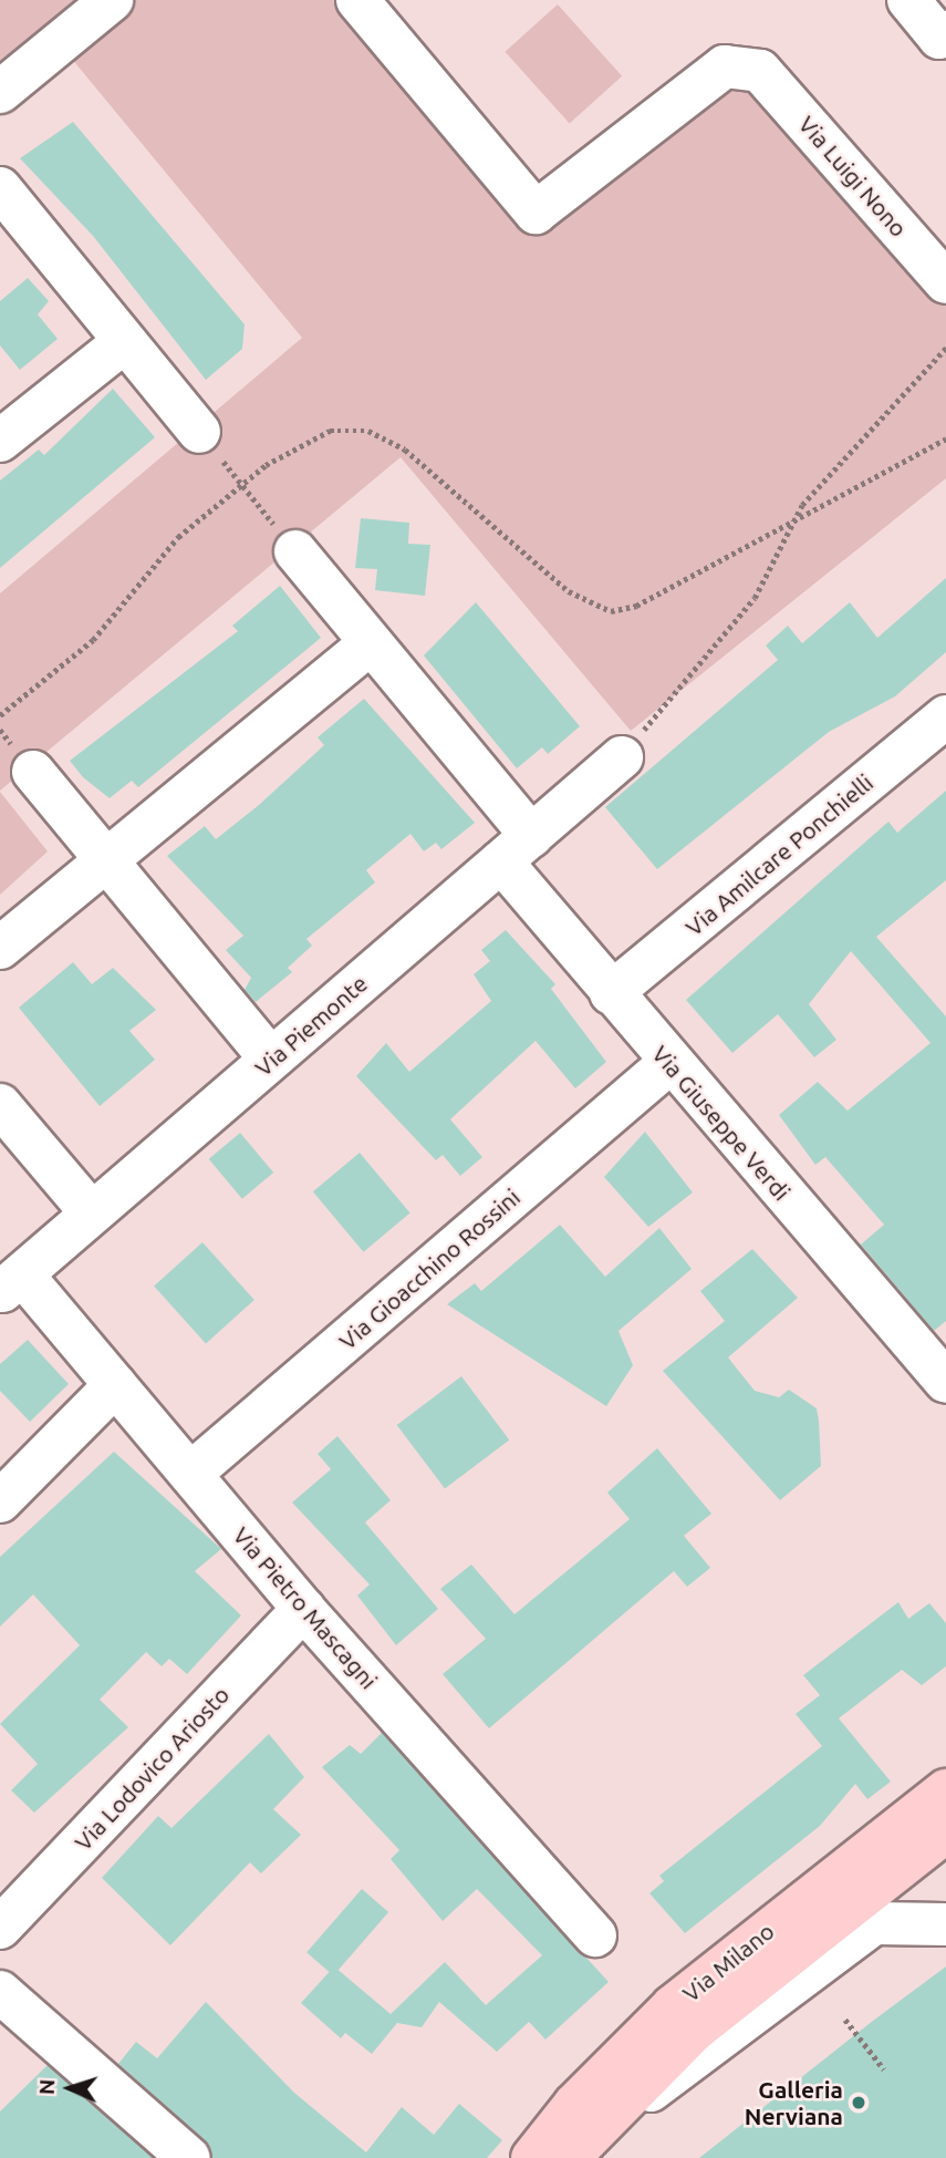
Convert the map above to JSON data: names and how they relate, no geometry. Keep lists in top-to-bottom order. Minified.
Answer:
{"streets":{"main road":["Via Milano"],"street":["Via Luigi Nono","Via Amilcare Ponchielli","Via Piemonte","Via Giuseppe Verdi","Via Gioacchino Rossini","Via Pietro Mascagni","Via Lodovico Ariosto"]},"crossings":[["Via Amilcare Ponchielli","Via Giuseppe Verdi"],["Via Piemonte","Via Giuseppe Verdi"],["Via Piemonte","Via Pietro Mascagni"],["Via Giuseppe Verdi","Via Gioacchino Rossini"],["Via Gioacchino Rossini","Via Pietro Mascagni"],["Via Pietro Mascagni","Via Lodovico Ariosto"]],"places":["Galleria Nerviana"],"north":"left"}
